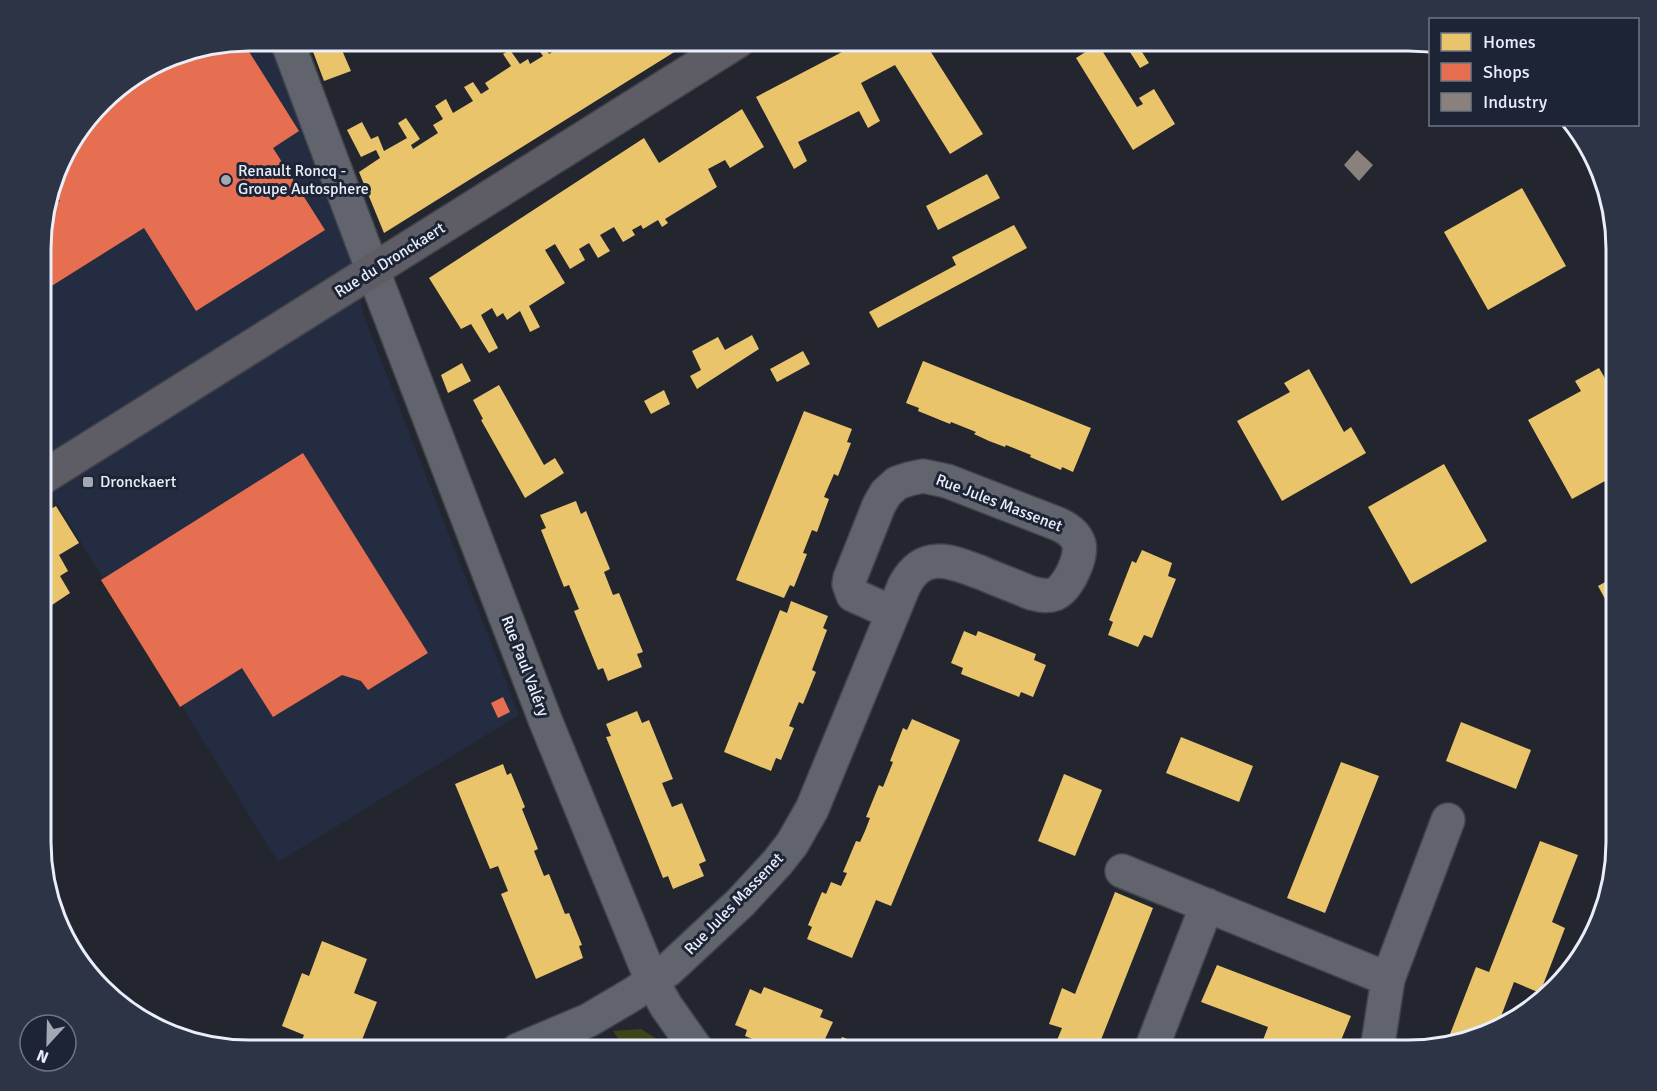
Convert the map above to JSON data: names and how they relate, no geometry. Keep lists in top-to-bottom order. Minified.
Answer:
{"streets":{"main road":["Rue du Dronckaert"],"street":["Rue Jules Massenet","Rue Paul Valéry"]},"crossings":[["Rue du Dronckaert","Rue Paul Valéry"],["Rue Jules Massenet","Rue Paul Valéry"]],"places":{"other":["Renault Roncq - Groupe Autosphere"],"transit":["Dronckaert"]},"legend":["Homes","Shops","Industry"],"north":"bottom"}
